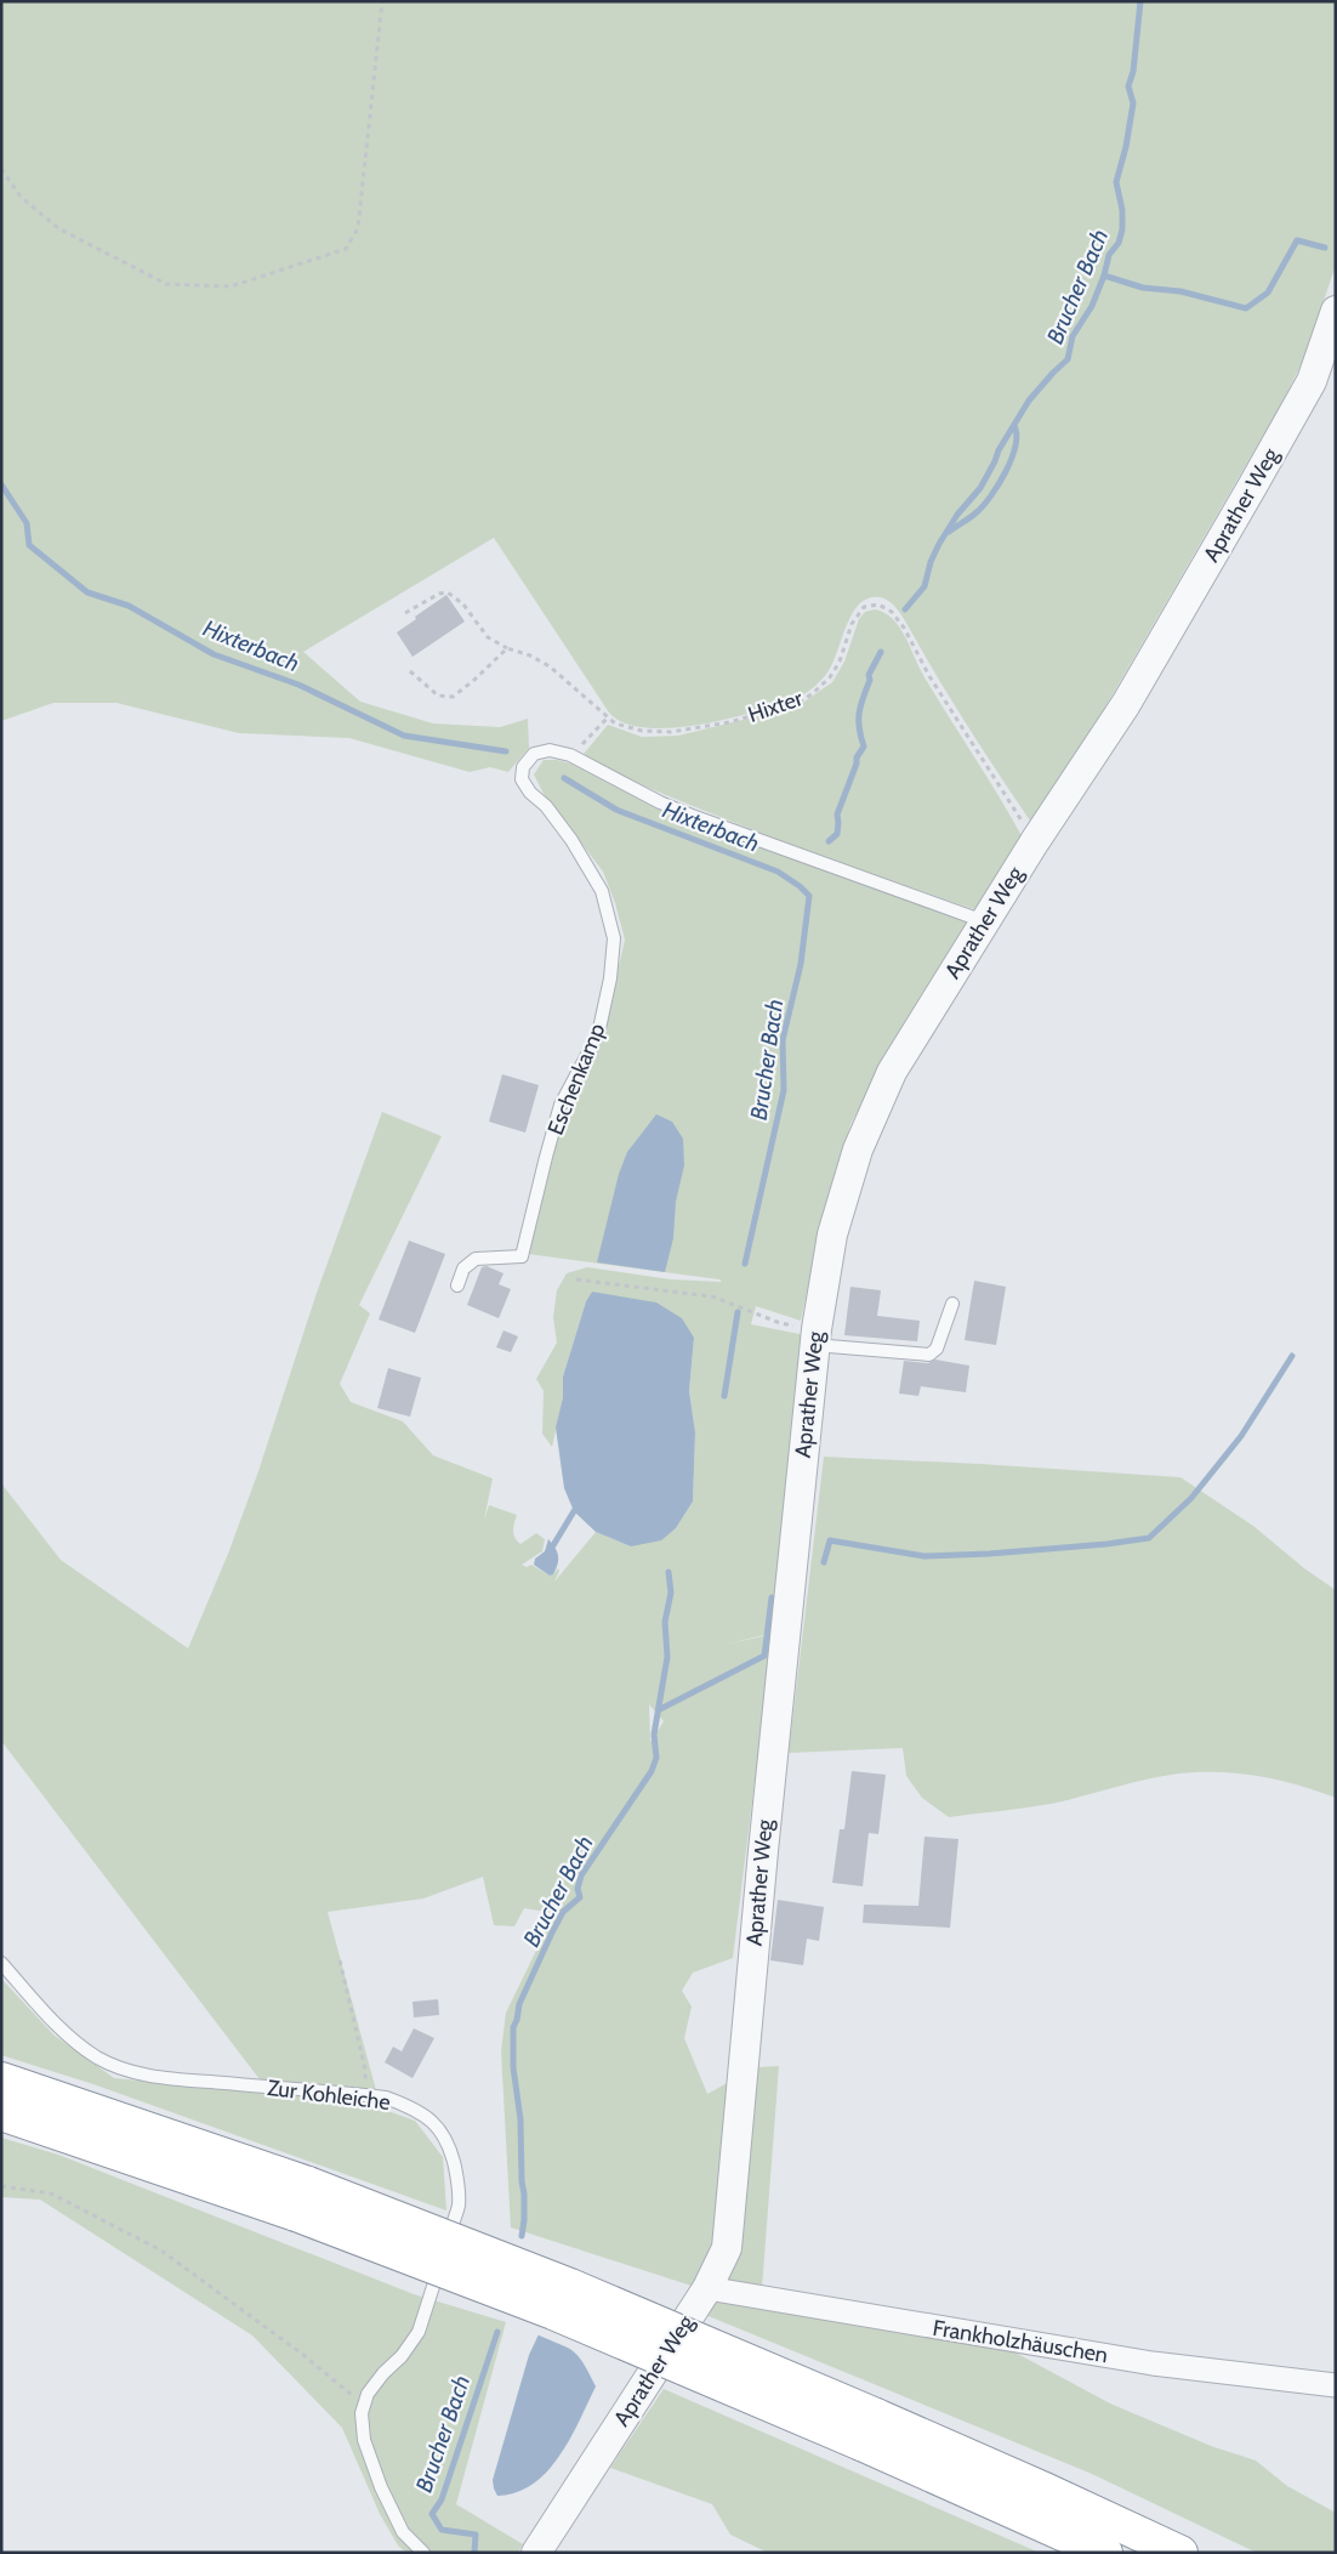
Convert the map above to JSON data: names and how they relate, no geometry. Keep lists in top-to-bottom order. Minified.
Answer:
{"streets":{"street":["Aprather Weg","Frankholzhäuschen"],"lane":["Eschenkamp","Zur Kohleiche"],"path":["Hixter"]},"crossings":[["Aprather Weg","Hixter"],["Aprather Weg","Eschenkamp"],["Aprather Weg","Frankholzhäuschen"]],"water":["Brucher Bach","Hixterbach"]}
